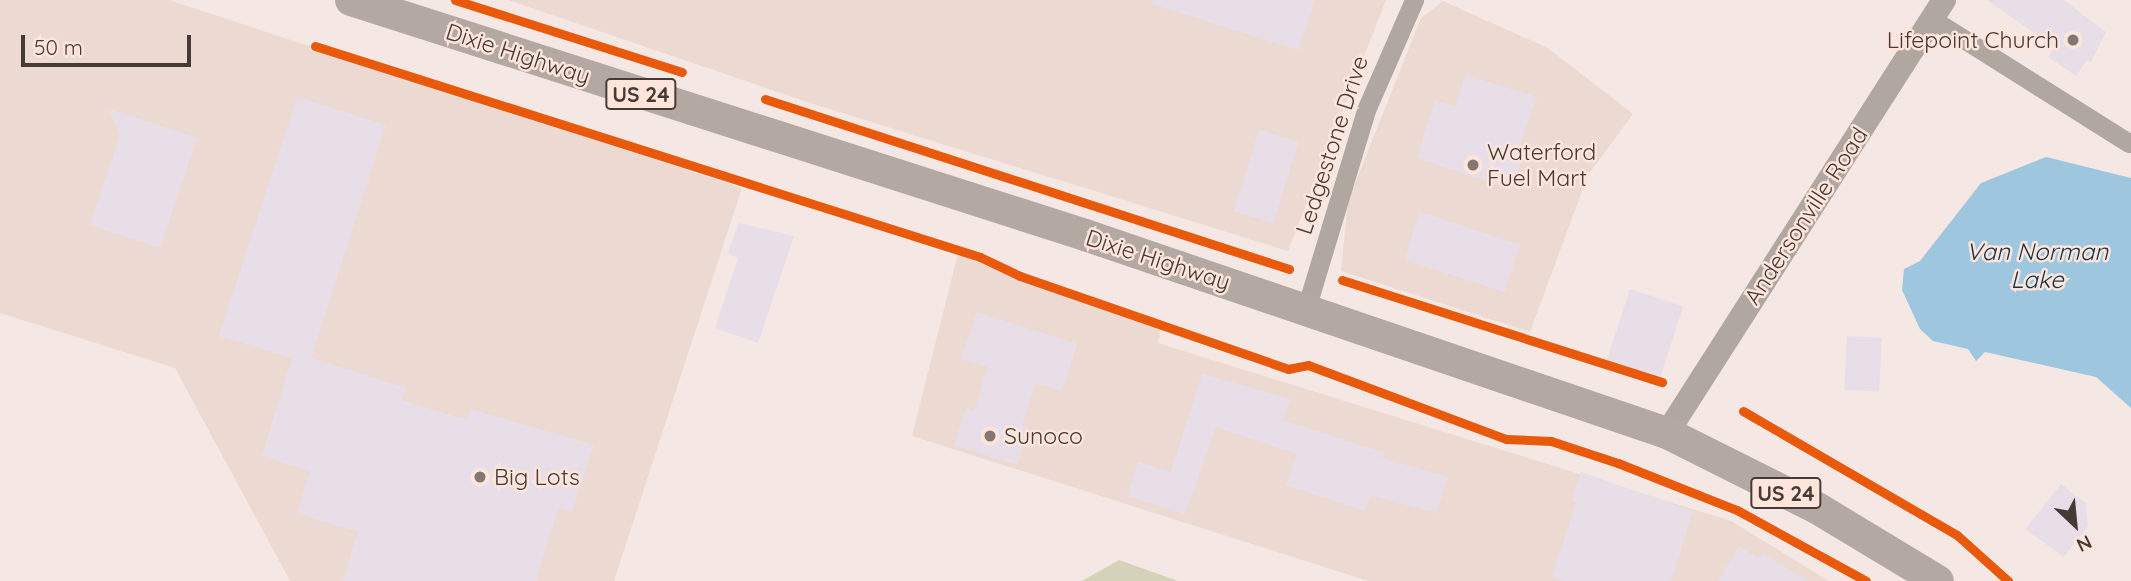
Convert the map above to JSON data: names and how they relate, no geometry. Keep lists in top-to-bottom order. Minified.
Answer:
{"streets":{"main road":["Dixie Highway","US 24"],"street":["Ledgestone Drive","Andersonville Road"]},"crossings":[["Dixie Highway","Ledgestone Drive"],["Dixie Highway","Andersonville Road"]],"water":["Van Norman Lake"],"places":["Lifepoint Church","Waterford Fuel Mart","Sunoco","Big Lots"],"scale_bar":"50 m","north":"bottom right"}
